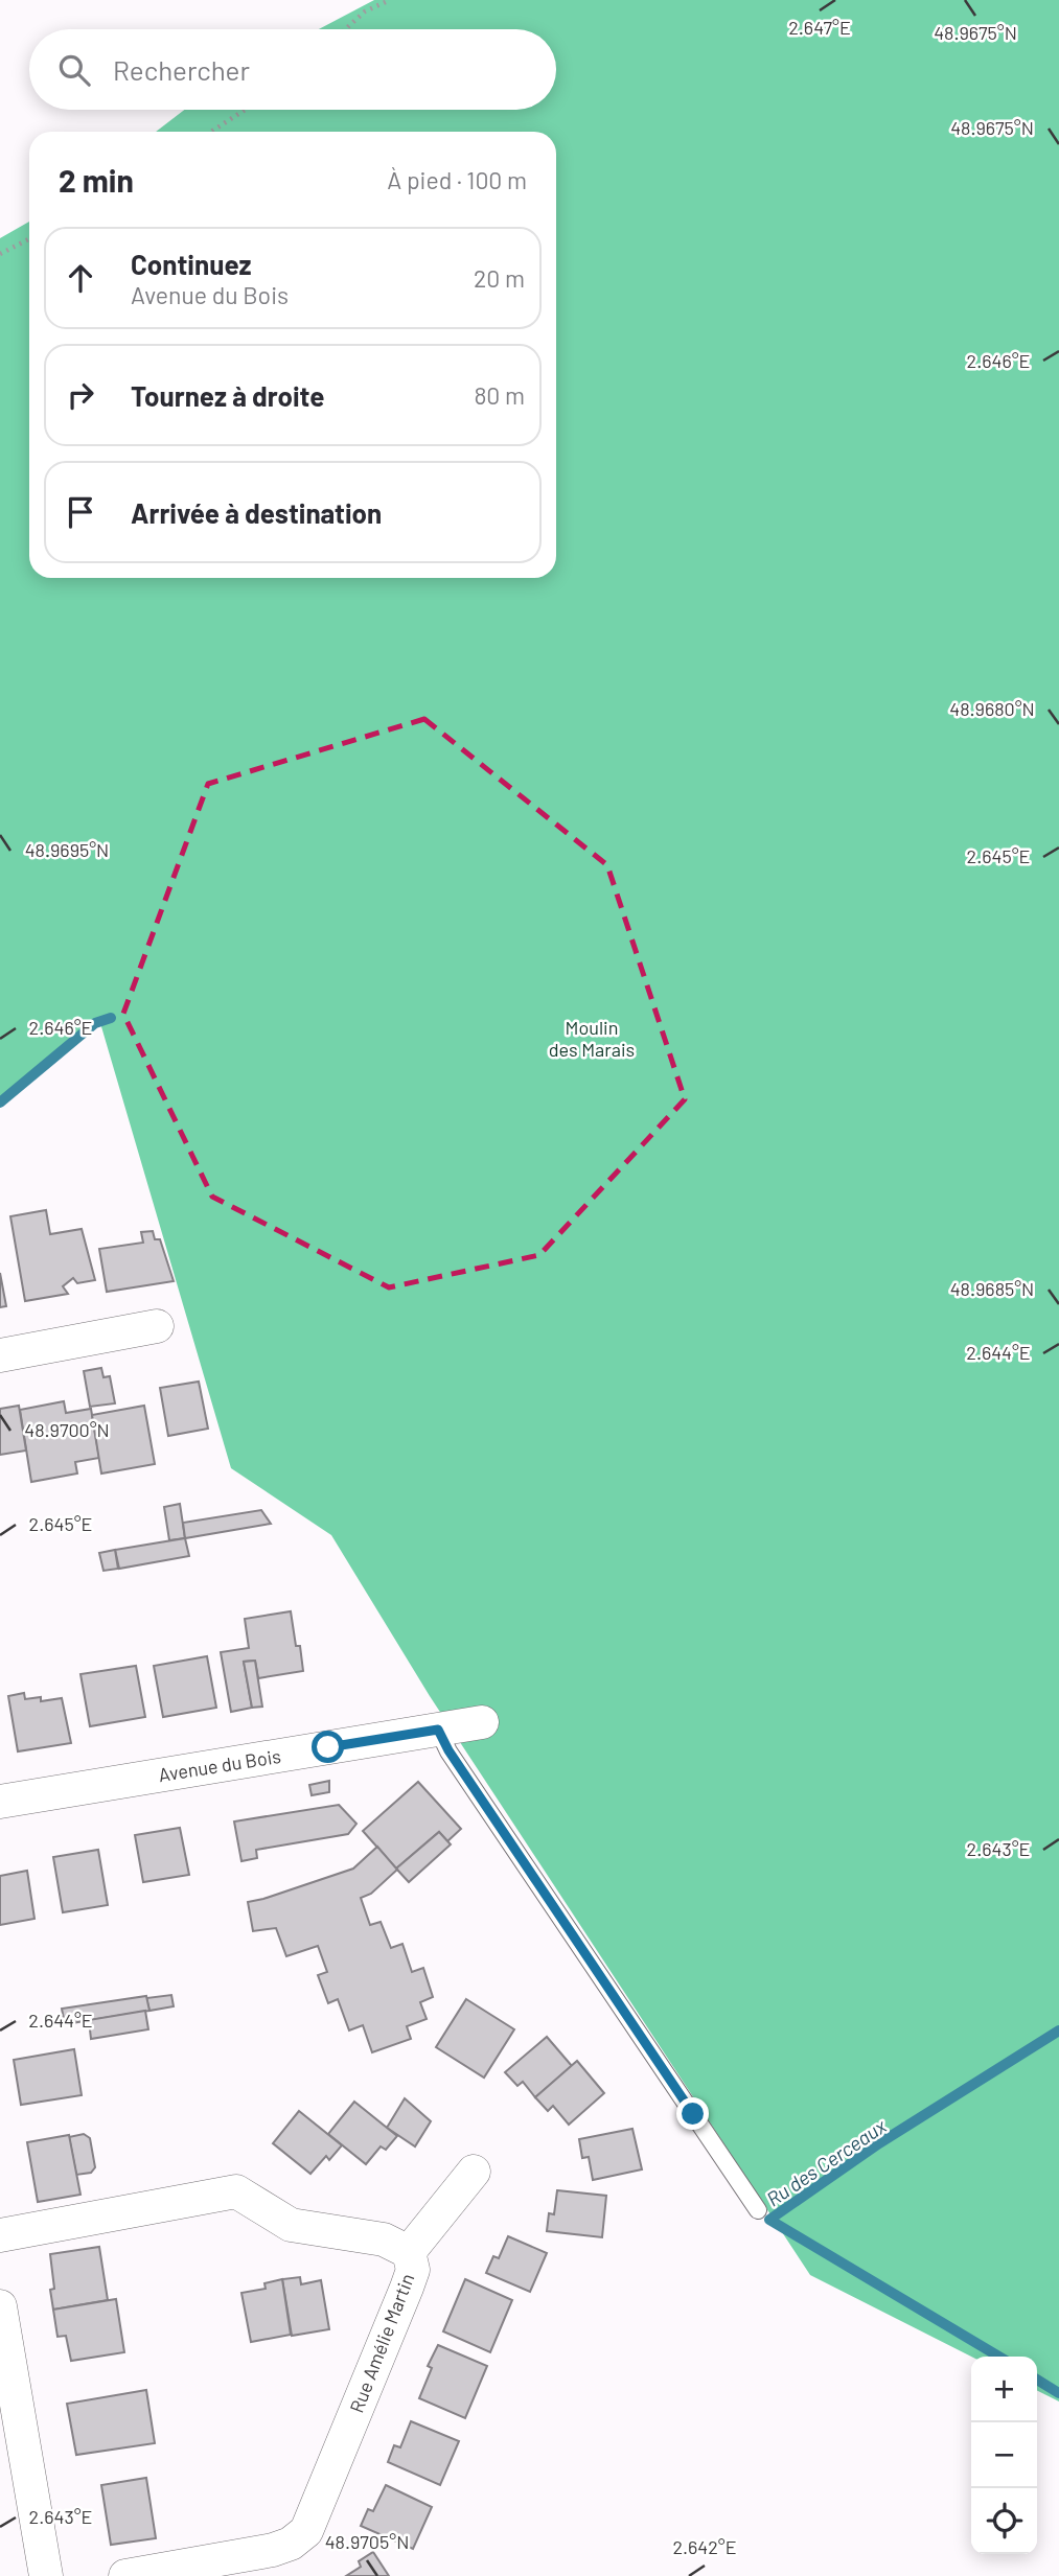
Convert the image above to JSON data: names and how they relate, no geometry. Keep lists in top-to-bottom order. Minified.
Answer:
{"streets":{"street":["Avenue du Bois","Rue Amélie Martin"]},"water":["Ru des Cerceaux"],"parks":["Moulin des Marais"],"page":{"search":"Rechercher","heading":["2 min","À pied · 100 m"],"list":[["Continuez","Avenue du Bois","20 m"],["Tournez à droite","80 m"],"Arrivée à destination"],"map_buttons":["+","−"]},"coordinates":["2.647°E","48.9675°N","2.646°E","48.9680°N","48.9695°N","2.645°E","48.9685°N","2.644°E","48.9700°N","2.643°E","48.9705°N","2.642°E"]}
